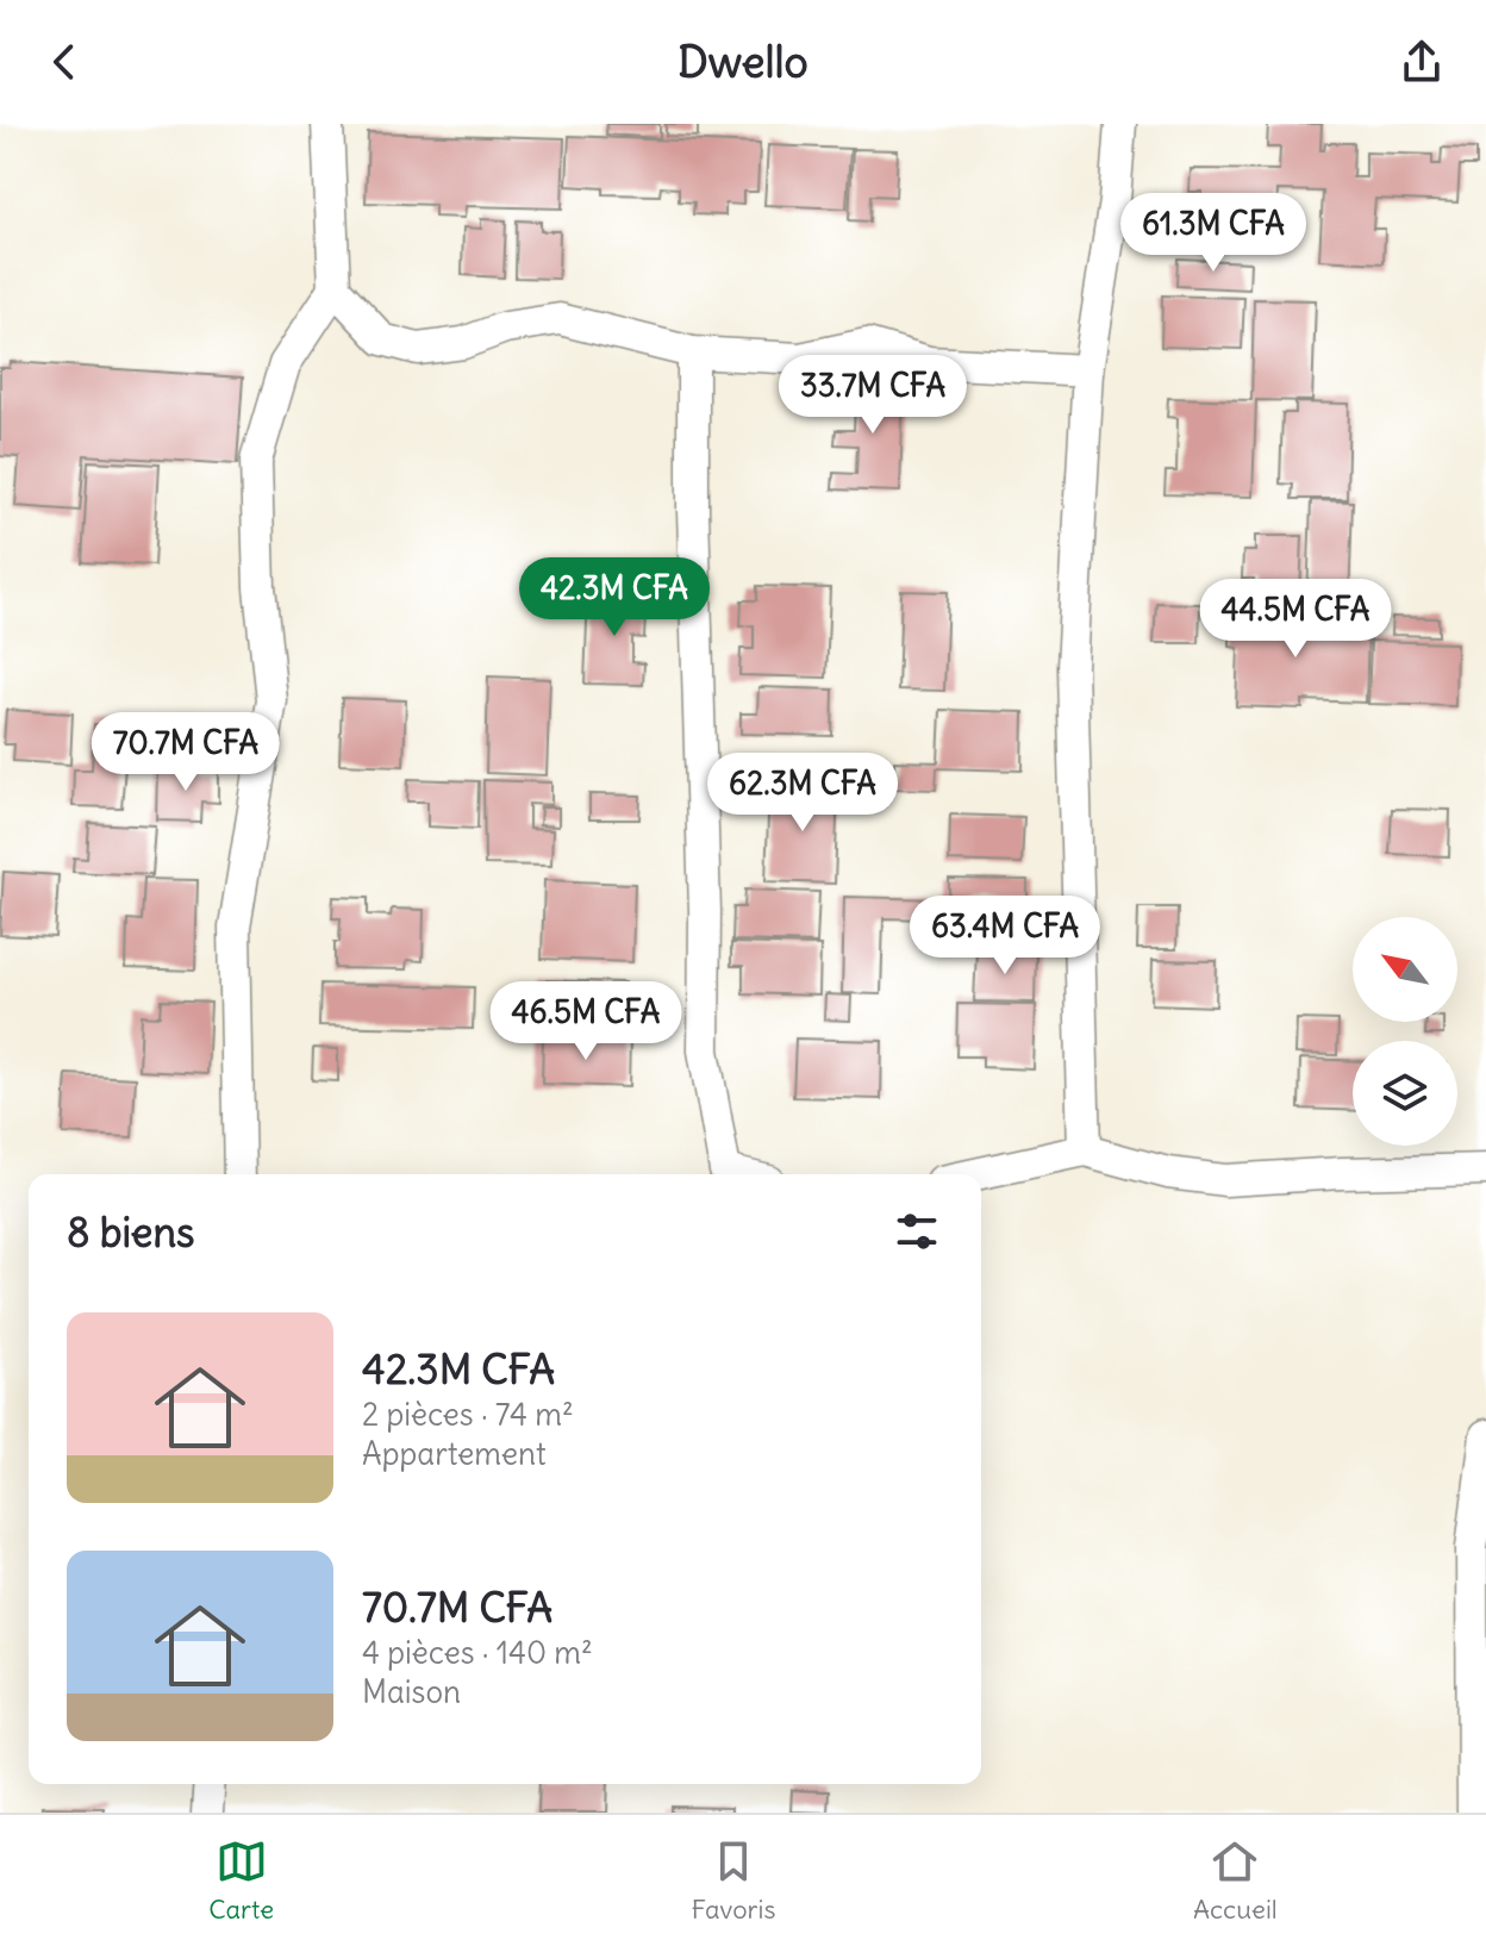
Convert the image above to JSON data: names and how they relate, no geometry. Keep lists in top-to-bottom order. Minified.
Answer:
{"north":"top left","page":{"header":"Dwello","price":["61.3M CFA","33.7M CFA","42.3M CFA","44.5M CFA","70.7M CFA","62.3M CFA","63.4M CFA","46.5M CFA"],"heading":"8 biens","list":[{"name":"42.3M CFA","note":"2 pièces · 74 m² · Appartement"},{"name":"70.7M CFA","note":"4 pièces · 140 m² · Maison"}],"tabs":["Carte","Favoris","Accueil"]}}
